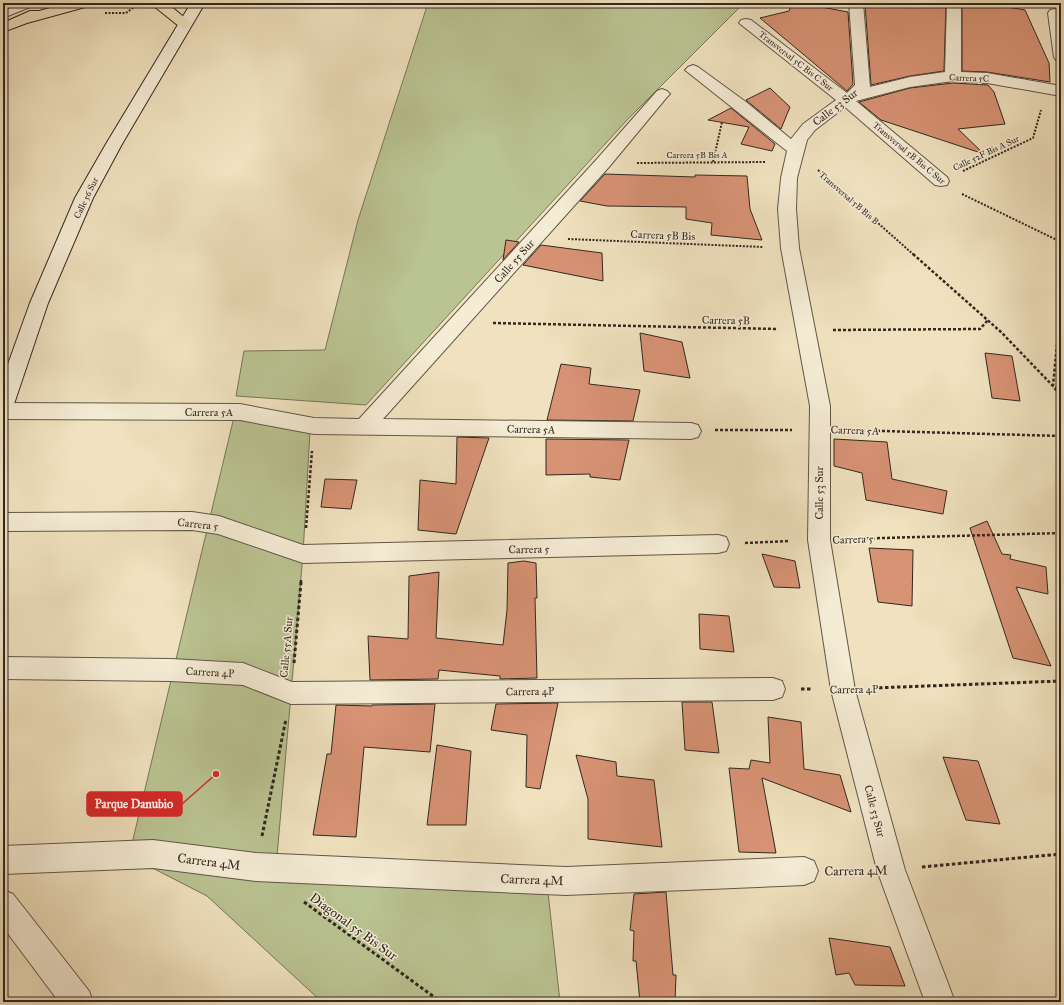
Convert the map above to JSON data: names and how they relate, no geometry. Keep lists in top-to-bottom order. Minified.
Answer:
{"streets":{"street":["Transversal 5C Bis C Sur","Carrera 5C","Calle 53 Sur","Transversal 5B Bis C Sur","Calle 56 Sur","Calle 55 Sur","Carrera 5A","Carrera 5","Carrera 4P","Carrera 4M"],"path":["Calle 52F Bis A Sur","Carrera 5B Bis A","Transversal 5B Bis B","Carrera 5B Bis","Carrera 5B","Calle 55A Sur","Diagonal 55 Bis Sur"]},"crossings":[["Transversal 5C Bis C Sur","Carrera 5C"],["Transversal 5C Bis C Sur","Calle 53 Sur"],["Transversal 5C Bis C Sur","Transversal 5B Bis C Sur"],["Carrera 5C","Calle 53 Sur"],["Carrera 5C","Transversal 5B Bis C Sur"],["Carrera 5C","Calle 52F Bis A Sur"],["Calle 53 Sur","Transversal 5B Bis C Sur"],["Calle 53 Sur","Carrera 5B Bis A"],["Calle 53 Sur","Transversal 5B Bis B"],["Calle 53 Sur","Carrera 5B Bis"],["Calle 53 Sur","Carrera 5B"],["Calle 53 Sur","Carrera 5A"],["Calle 53 Sur","Carrera 5"],["Calle 53 Sur","Carrera 4P"],["Calle 53 Sur","Carrera 4M"],["Transversal 5B Bis C Sur","Calle 52F Bis A Sur"],["Carrera 5B Bis A","Transversal 5B Bis B"],["Carrera 5B Bis A","Calle 55 Sur"],["Transversal 5B Bis B","Carrera 5B"],["Carrera 5B Bis","Calle 55 Sur"],["Calle 55 Sur","Carrera 5B"],["Calle 55 Sur","Carrera 5A"],["Carrera 5A","Calle 55A Sur"],["Carrera 5","Calle 55A Sur"],["Calle 55A Sur","Carrera 4P"],["Calle 55A Sur","Carrera 4M"]],"places":["Parque Danubio"]}
